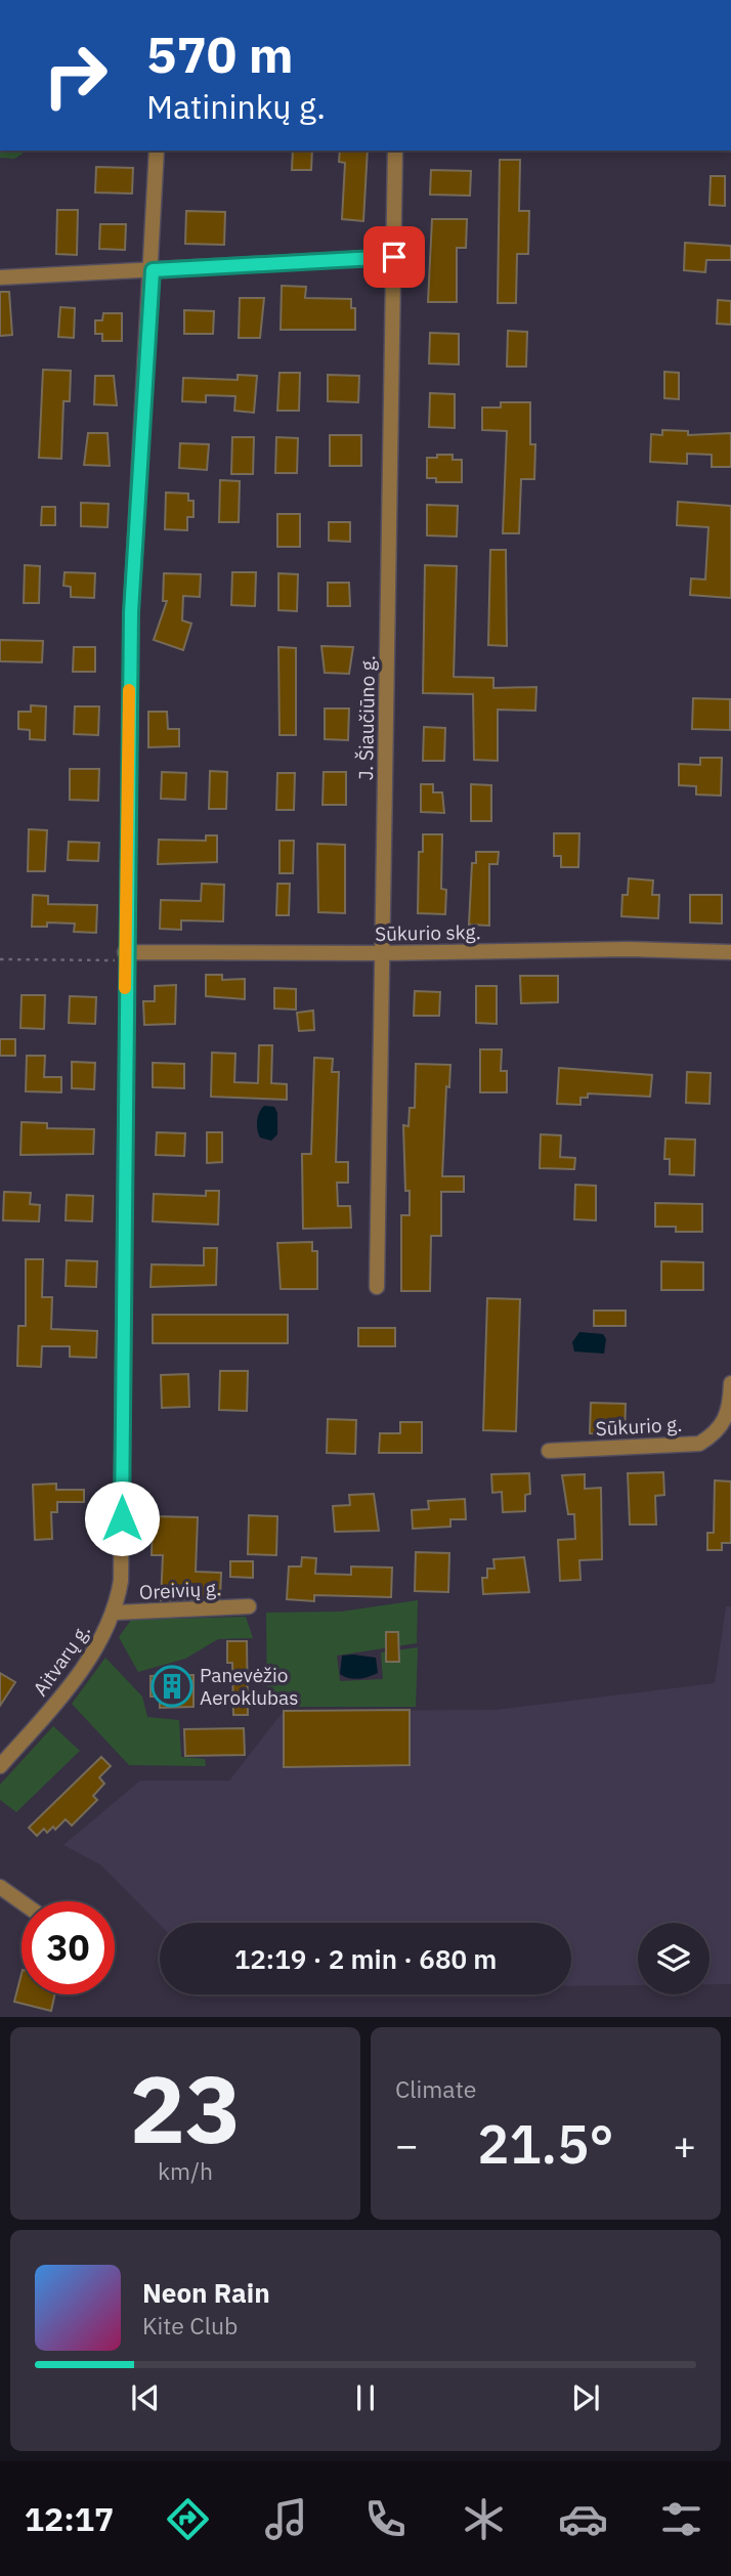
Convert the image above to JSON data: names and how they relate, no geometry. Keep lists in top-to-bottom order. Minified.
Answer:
{"streets":{"street":["J. Šiaučiūno g.","Sūkurio skg.","Sūkurio g.","Oreivių g.","Aitvarų g."]},"crossings":[["J. Šiaučiūno g.","Sūkurio skg."],["Sūkurio skg.","Aitvarų g."],["Oreivių g.","Aitvarų g."]],"places":{"building":["Panevėžio Aeroklubas"]},"page":{"turn":["570 m","Matininkų g."],"limit":"30","trip":"12:19 · 2 min · 680 m","tile":[["23","km/h"],"Climate"],"heat":["−","21.5°","+"],"song":["Neon Rain","Kite Club"],"tabs":"12:17"}}
